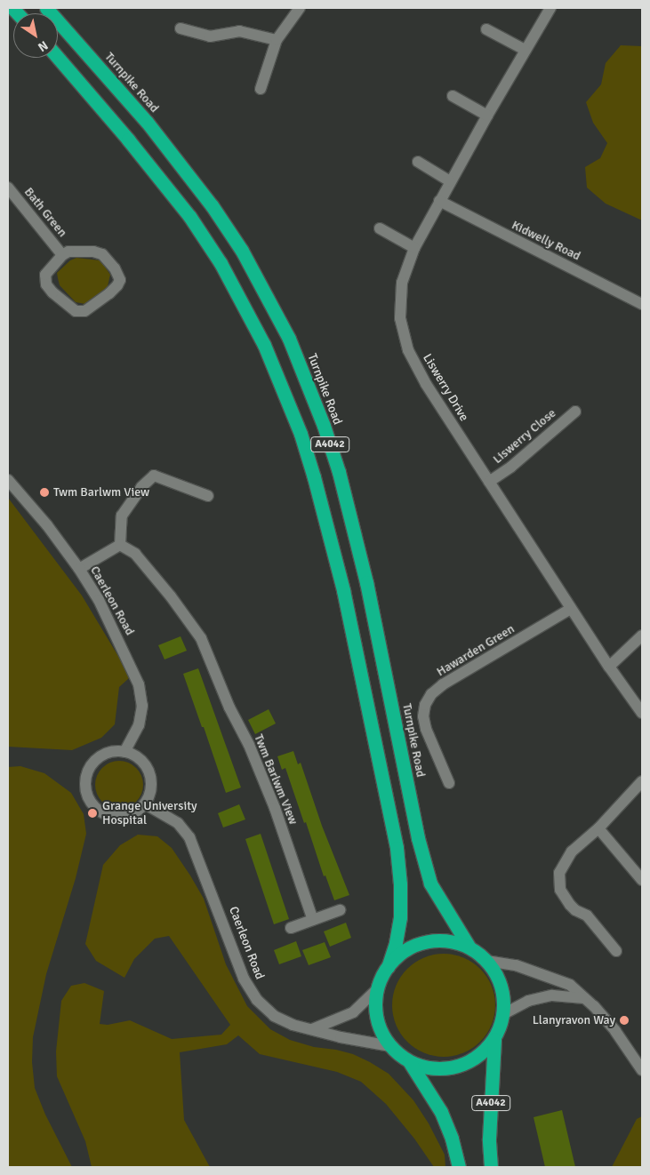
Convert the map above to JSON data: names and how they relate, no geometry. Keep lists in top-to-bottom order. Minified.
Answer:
{"streets":{"highway":["Turnpike Road","A4042"],"street":["Bath Green","Kidwelly Road","Liswerry Drive","Liswerry Close","Caerleon Road","Hawarden Green","Twm Barlwm View"]},"crossings":[["Turnpike Road","A4042"],["Turnpike Road","Caerleon Road"],["Kidwelly Road","Liswerry Drive"],["Liswerry Drive","Liswerry Close"],["Liswerry Drive","Hawarden Green"],["A4042","Caerleon Road"]],"places":["Twm Barlwm View","Grange University Hospital","Llanyravon Way"],"north":"bottom right"}
